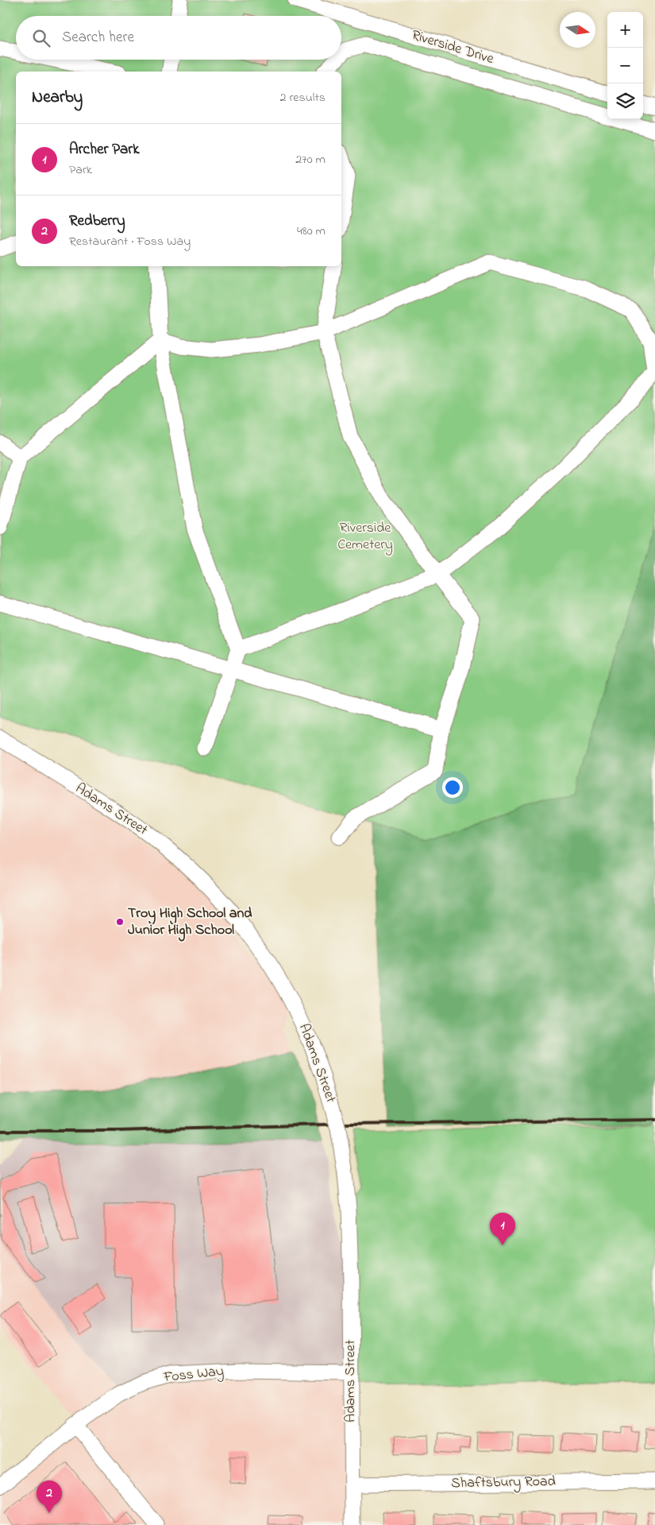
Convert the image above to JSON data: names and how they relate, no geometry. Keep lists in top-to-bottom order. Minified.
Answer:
{"streets":{"street":["Riverside Drive","Adams Street","Foss Way","Shaftsbury Road"]},"crossings":[["Adams Street","Foss Way"],["Adams Street","Shaftsbury Road"]],"parks":["Riverside Cemetery"],"places":["Troy High School and Junior High School"],"north":"right","page":{"map_buttons":["+","−"],"search":"Search here","heading":["Nearby","2 results"],"list":[{"mark":"1","name":"Archer Park","note":"Park","value":"270 m"},{"mark":"2","name":"Redberry","note":"Restaurant · Foss Way","value":"480 m"}],"pins":["1","2"]}}
